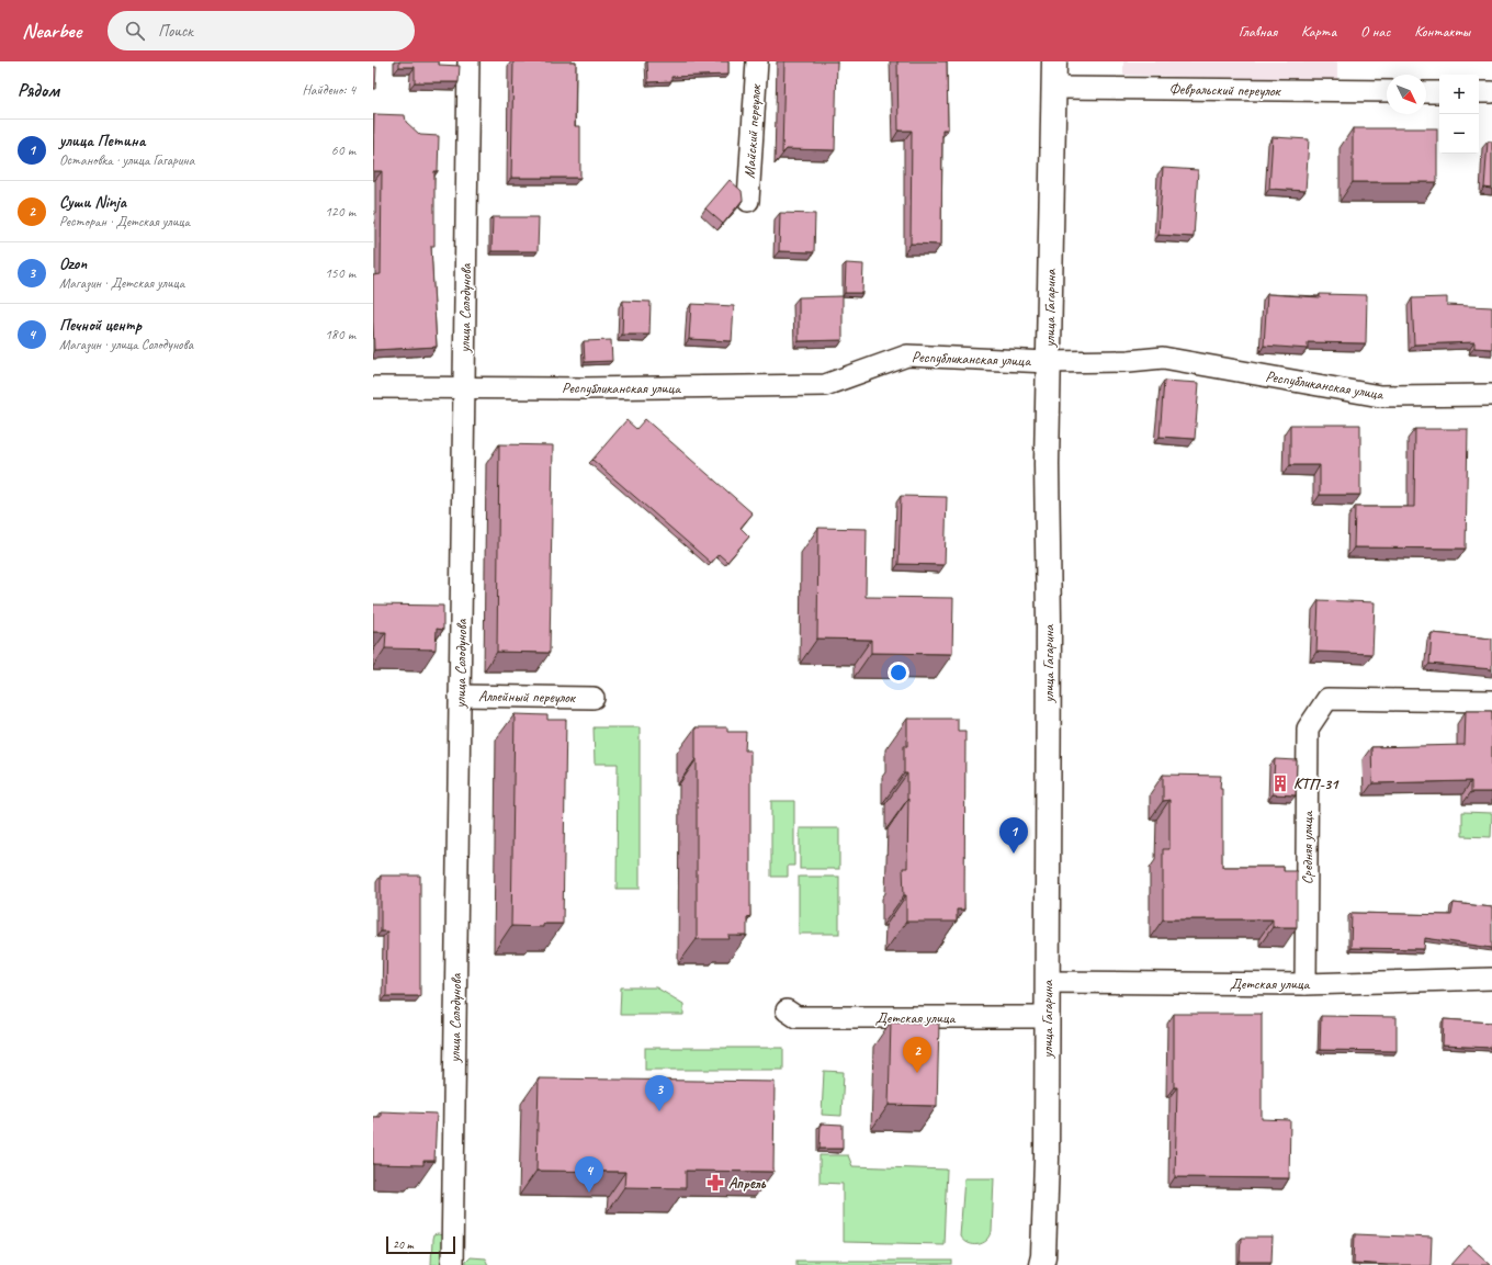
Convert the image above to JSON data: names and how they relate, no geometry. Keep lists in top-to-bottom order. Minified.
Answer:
{"streets":{"street":["Февральский переулок","Майский переулок","улица Солодунова","улица Гагарина","Республиканская улица","Аллейный переулок","Средняя улица","Детская улица"]},"crossings":[["Февральский переулок","улица Гагарина"],["улица Солодунова","Республиканская улица"],["улица Солодунова","Аллейный переулок"],["улица Гагарина","Республиканская улица"],["улица Гагарина","Детская улица"],["Средняя улица","Детская улица"]],"places":{"building":["КТП-31"],"pharmacy":["Апрель"]},"scale_bar":"20 m","north":"bottom right","page":{"header":"Nearbee","search":"Поиск","nav":["Главная","Карта","О нас","Контакты"],"heading":["Рядом","Найдено: 4"],"map_buttons":["+","−"],"list":[{"mark":"1","name":"улица Петина","note":"Остановка · улица Гагарина","value":"60 m"},{"mark":"2","name":"Суши Ninja","note":"Ресторан · Детская улица","value":"120 m"},{"mark":"3","name":"Ozon","note":"Магазин · Детская улица","value":"150 m"},{"mark":"4","name":"Печной центр","note":"Магазин · улица Солодунова","value":"180 m"}],"pins":["1","2","3","4"],"scale":"20 m"}}
